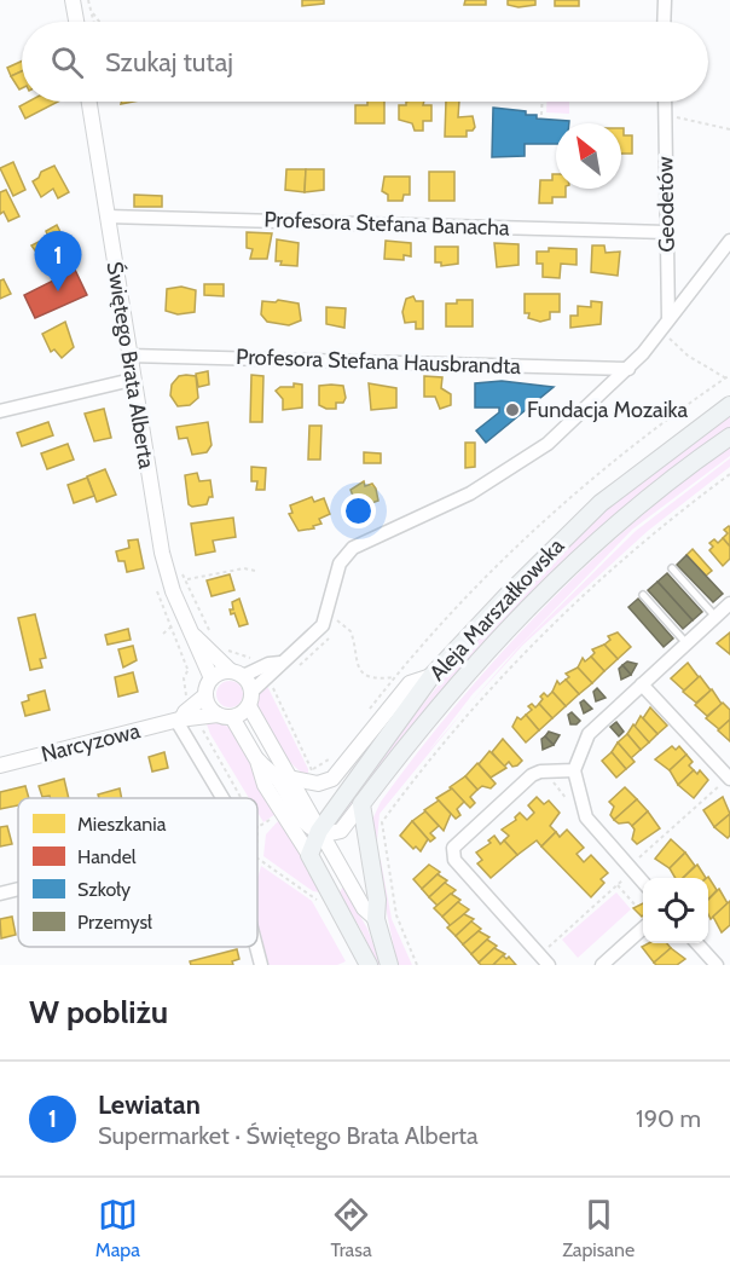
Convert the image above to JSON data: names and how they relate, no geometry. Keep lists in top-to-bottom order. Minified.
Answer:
{"streets":{"main road":["Aleja Marszałkowska"],"street":["Geodetów","Profesora Stefana Banacha","Profesora Stefana Hausbrandta","Świętego Brata Alberta","Narcyzowa"]},"crossings":[["Geodetów","Profesora Stefana Banacha"],["Profesora Stefana Banacha","Świętego Brata Alberta"],["Profesora Stefana Hausbrandta","Świętego Brata Alberta"],["Świętego Brata Alberta","Narcyzowa"]],"places":["Fundacja Mozaika"],"legend":["Mieszkania","Handel","Szkoły","Przemysł"],"north":"top left","page":{"search":"Szukaj tutaj","pins":"1","heading":"W pobliżu","list":[{"mark":"1","name":"Lewiatan","note":"Supermarket · Świętego Brata Alberta","value":"190 m"}],"nav":["Mapa","Trasa","Zapisane"]}}
